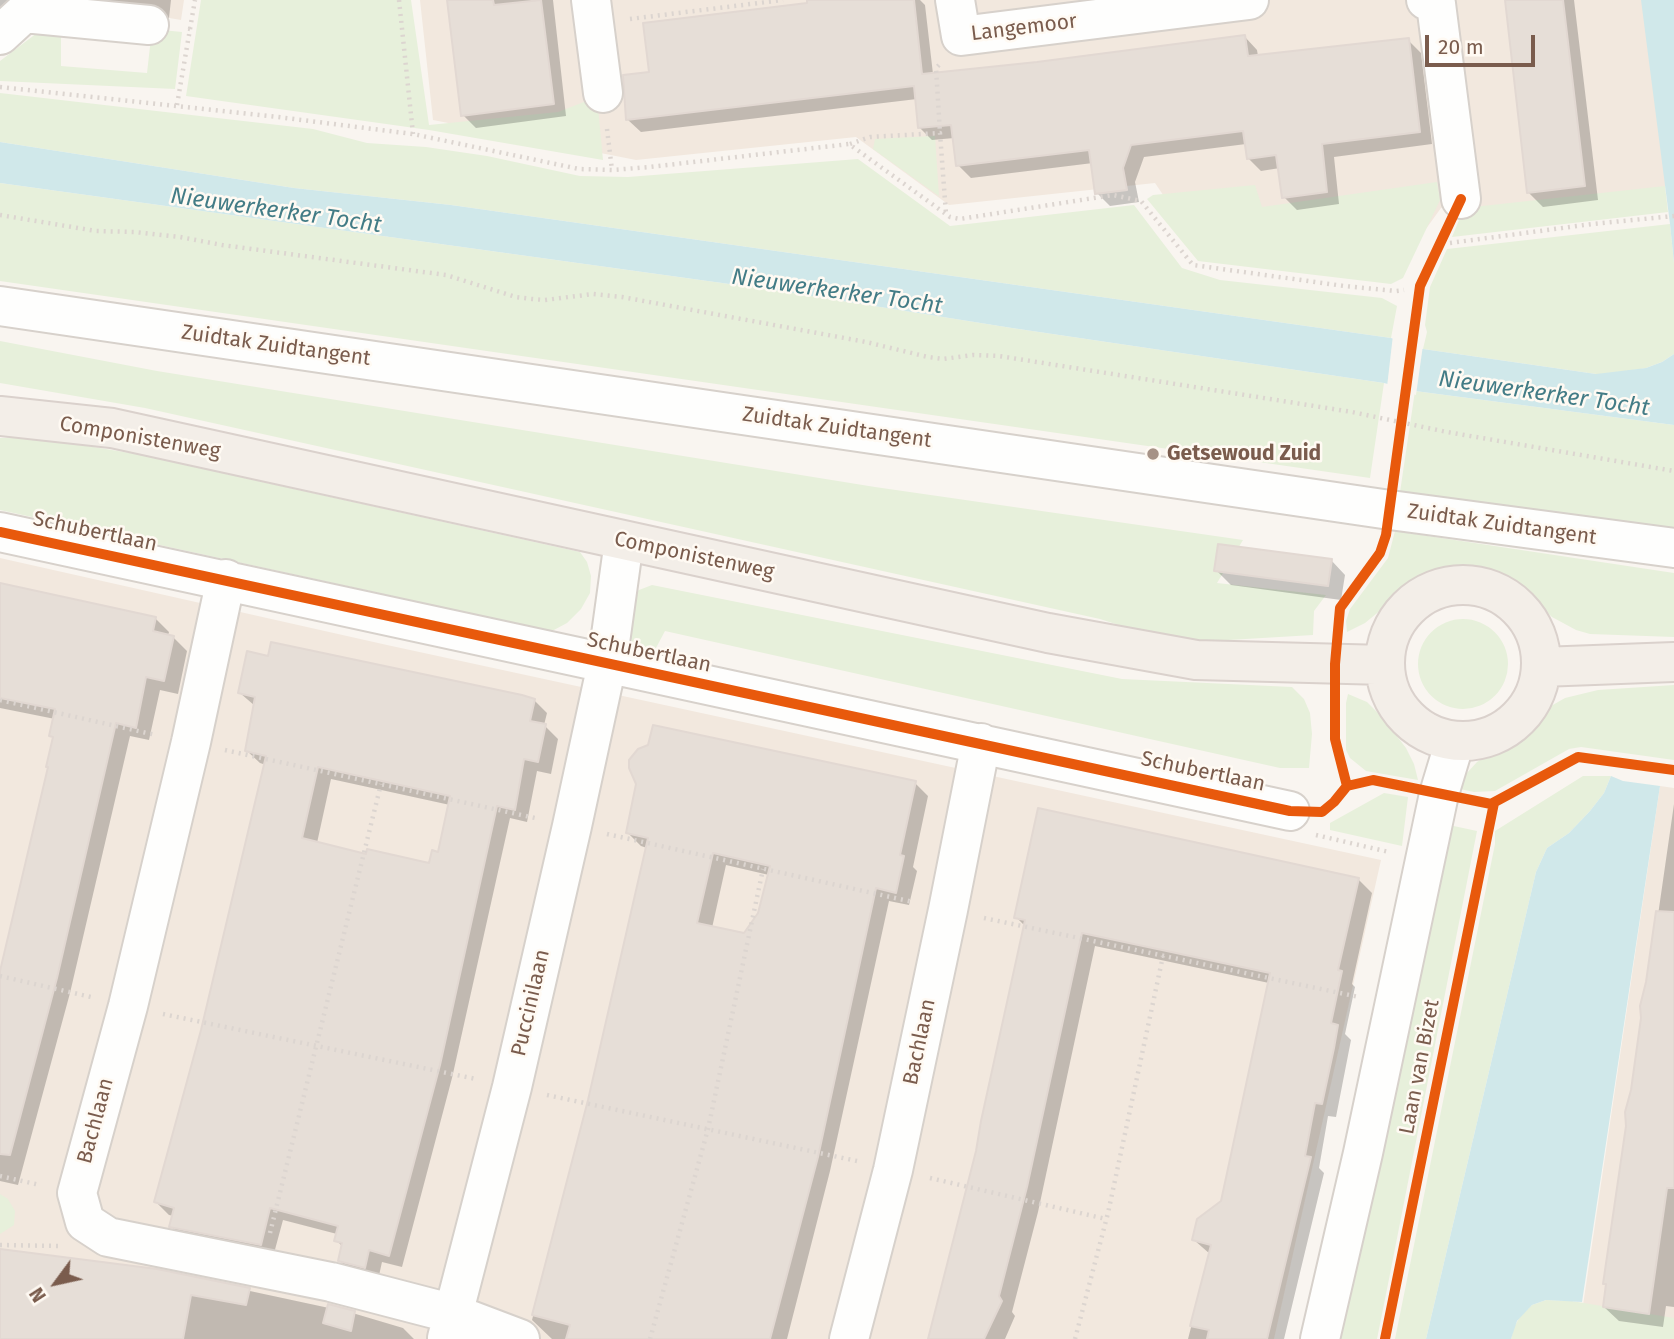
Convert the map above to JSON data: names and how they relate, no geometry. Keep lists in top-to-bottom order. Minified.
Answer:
{"streets":{"main road":["Componistenweg"],"street":["Langemoor","Zuidtak Zuidtangent","Schubertlaan","Puccinilaan","Bachlaan","Laan van Bizet"]},"crossings":[["Componistenweg","Schubertlaan"],["Componistenweg","Laan van Bizet"],["Schubertlaan","Puccinilaan"],["Schubertlaan","Bachlaan"],["Puccinilaan","Bachlaan"]],"water":["Nieuwerkerker Tocht"],"places":["Getsewoud Zuid"],"scale_bar":"20 m","north":"bottom left"}
